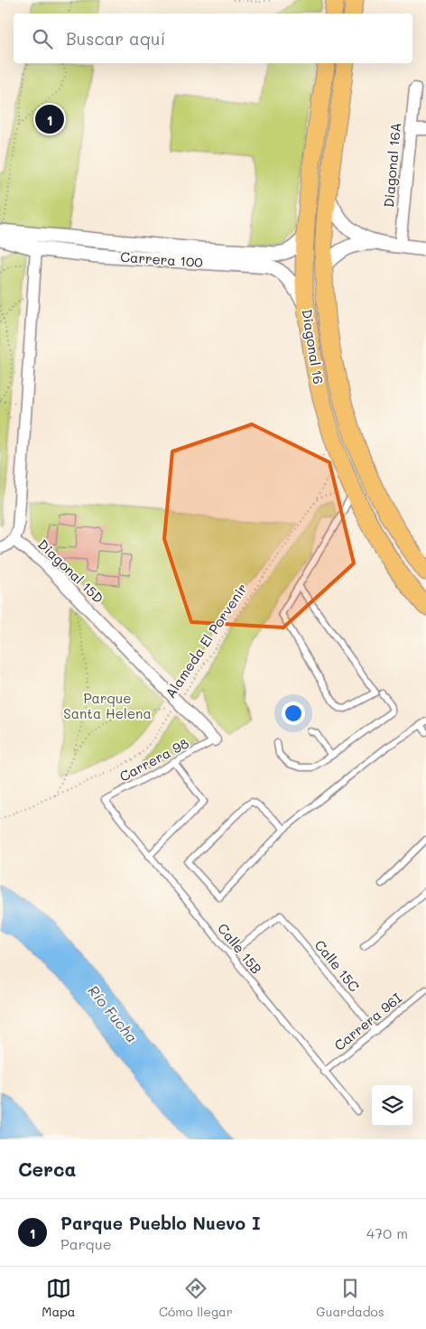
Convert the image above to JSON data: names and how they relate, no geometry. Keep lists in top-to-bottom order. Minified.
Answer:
{"streets":{"main road":["Diagonal 16"],"street":["Diagonal 16A","Carrera 100","Diagonal 15D"],"lane":["Carrera 98","Calle 15B","Calle 15C","Carrera 96I"],"path":["Alameda El Porvenir"]},"crossings":[["Carrera 100","Diagonal 16"],["Diagonal 15D","Alameda El Porvenir"],["Diagonal 15D","Carrera 98"],["Carrera 98","Calle 15B"],["Calle 15B","Calle 15C"],["Calle 15B","Carrera 96I"],["Calle 15C","Carrera 96I"]],"water":["Río Fucha"],"parks":["Parque Santa Helena"],"page":{"search":"Buscar aquí","pins":"1","heading":"Cerca","list":[{"mark":"1","name":"Parque Pueblo Nuevo I","note":"Parque","value":"470 m"}],"nav":["Mapa","Cómo llegar","Guardados"]}}
